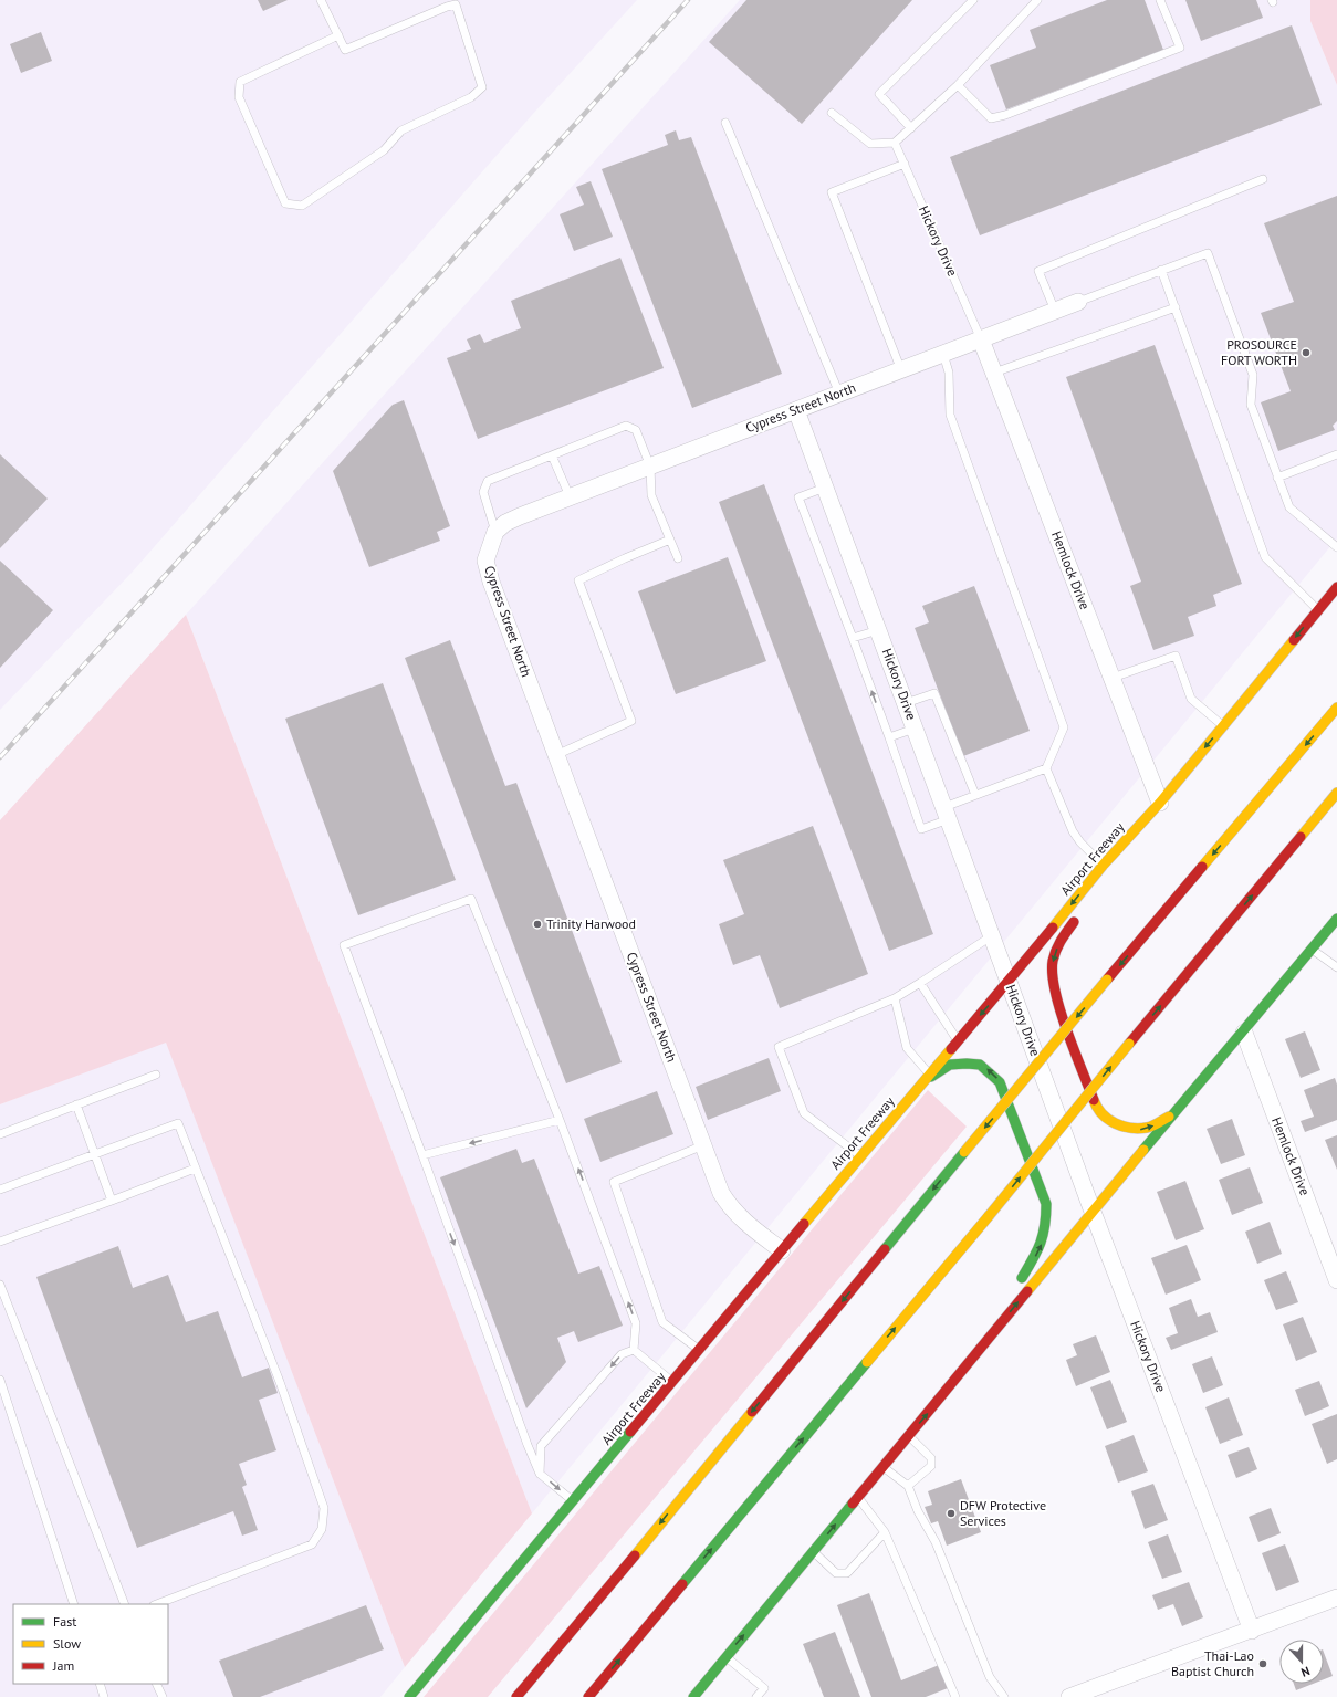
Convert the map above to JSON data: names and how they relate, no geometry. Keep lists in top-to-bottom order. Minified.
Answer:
{"streets":{"main road":["Airport Freeway"],"street":["Hickory Drive","Cypress Street North","Hemlock Drive"]},"crossings":[["Hickory Drive","Cypress Street North"],["Hickory Drive","Hemlock Drive"],["Hickory Drive","Airport Freeway"],["Cypress Street North","Hemlock Drive"],["Cypress Street North","Airport Freeway"],["Hemlock Drive","Airport Freeway"]],"places":["PROSOURCE FORT WORTH","Trinity Harwood","DFW Protective Services","Thai-Lao Baptist Church"],"legend":["Fast","Slow","Jam"],"north":"bottom"}
